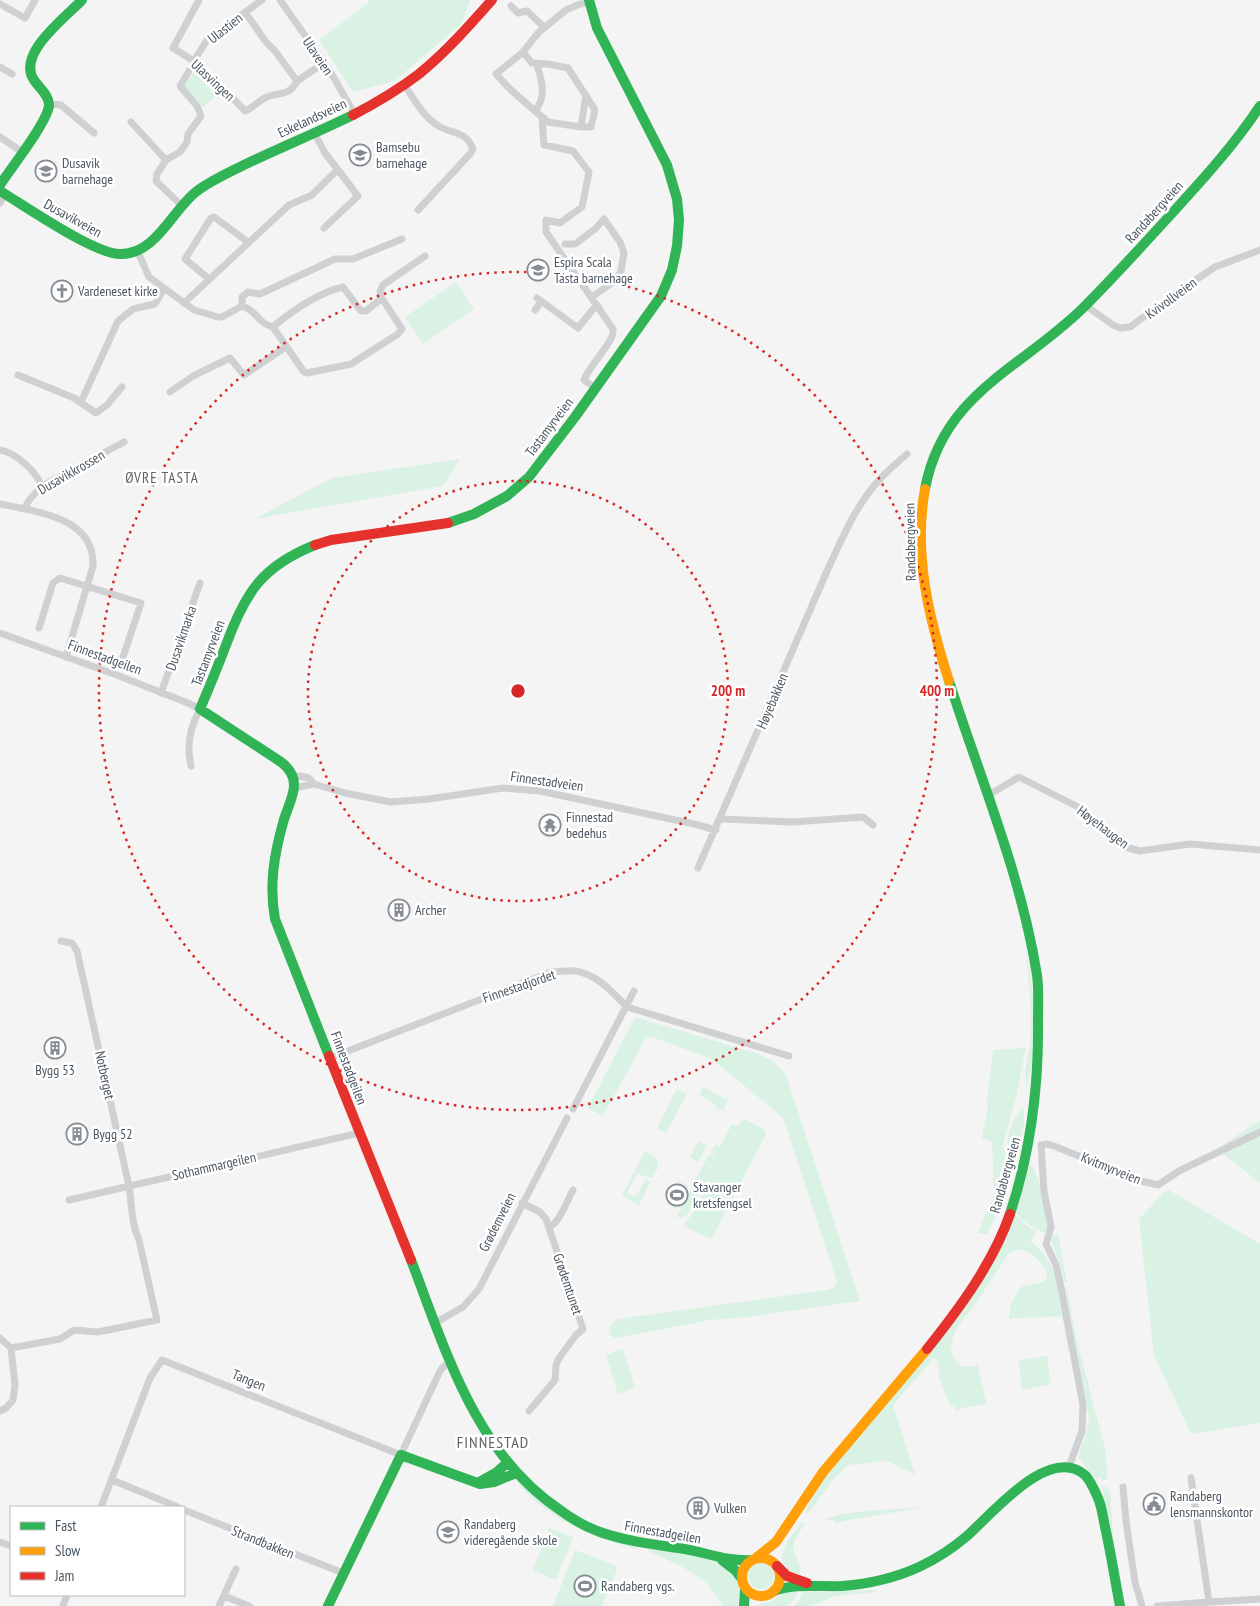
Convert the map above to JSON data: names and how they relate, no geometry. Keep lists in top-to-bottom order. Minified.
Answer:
{"streets":{"main road":["Eskelandsveien","Randabergveien","Dusavikveien","Tastamyrveien","Finnestadgeilen","Finnestadveien","Tangen"],"street":["Ulastien","Ulaveien","Ulasvingen","Kvivollveien","Dusavikkrossen","Dusavikmarka","Høyebakken","Høyehaugen","Finnestadjordet","Notberget","Sothammargeilen","Kvitmyrveien","Grødemveien","Grødemtunet","Strandbakken"]},"crossings":[["Ulastien","Ulasvingen"],["Ulaveien","Ulasvingen"],["Ulaveien","Eskelandsveien"],["Eskelandsveien","Dusavikveien"],["Randabergveien","Kvivollveien"],["Randabergveien","Finnestadgeilen"],["Randabergveien","Høyehaugen"],["Randabergveien","Kvitmyrveien"],["Tastamyrveien","Finnestadgeilen"],["Tastamyrveien","Finnestadveien"],["Dusavikmarka","Finnestadgeilen"],["Finnestadgeilen","Finnestadveien"],["Finnestadgeilen","Finnestadjordet"],["Finnestadgeilen","Sothammargeilen"],["Finnestadgeilen","Grødemveien"],["Notberget","Sothammargeilen"],["Grødemveien","Grødemtunet"]],"districts":["ØVRE TASTA","FINNESTAD"],"places":{"school or university":["Bamsebu barnehage","Dusavik barnehage","Espira Scala Tasta barnehage","Randaberg videregående skole"],"church":["Vardeneset kirke"],"temple":["Finnestad bedehus"],"building":["Archer","Bygg 53","Bygg 52","Vulken"],"sports":["Stavanger kretsfengsel","Randaberg vgs."],"public building":["Randaberg lensmannskontor"]},"legend":["Fast","Slow","Jam"],"rings":["200 m","400 m"]}
